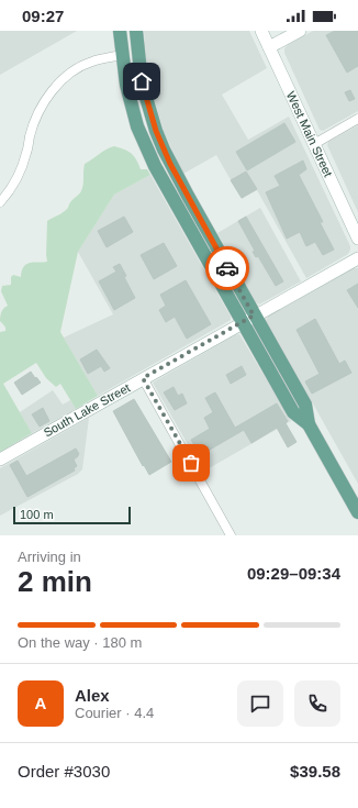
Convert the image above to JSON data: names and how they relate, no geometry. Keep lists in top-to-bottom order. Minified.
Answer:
{"streets":{"main road":["West Main Street","South Lake Street"]},"scale_bar":"100 m","page":{"status":"09:27","scale":"100 m","heading":["2 min","Arriving in","09:29–09:34"],"panel":["Alex","Courier · 4.4","Order #3030","$39.58"],"bar":"On the way · 180 m","round":"A"}}
